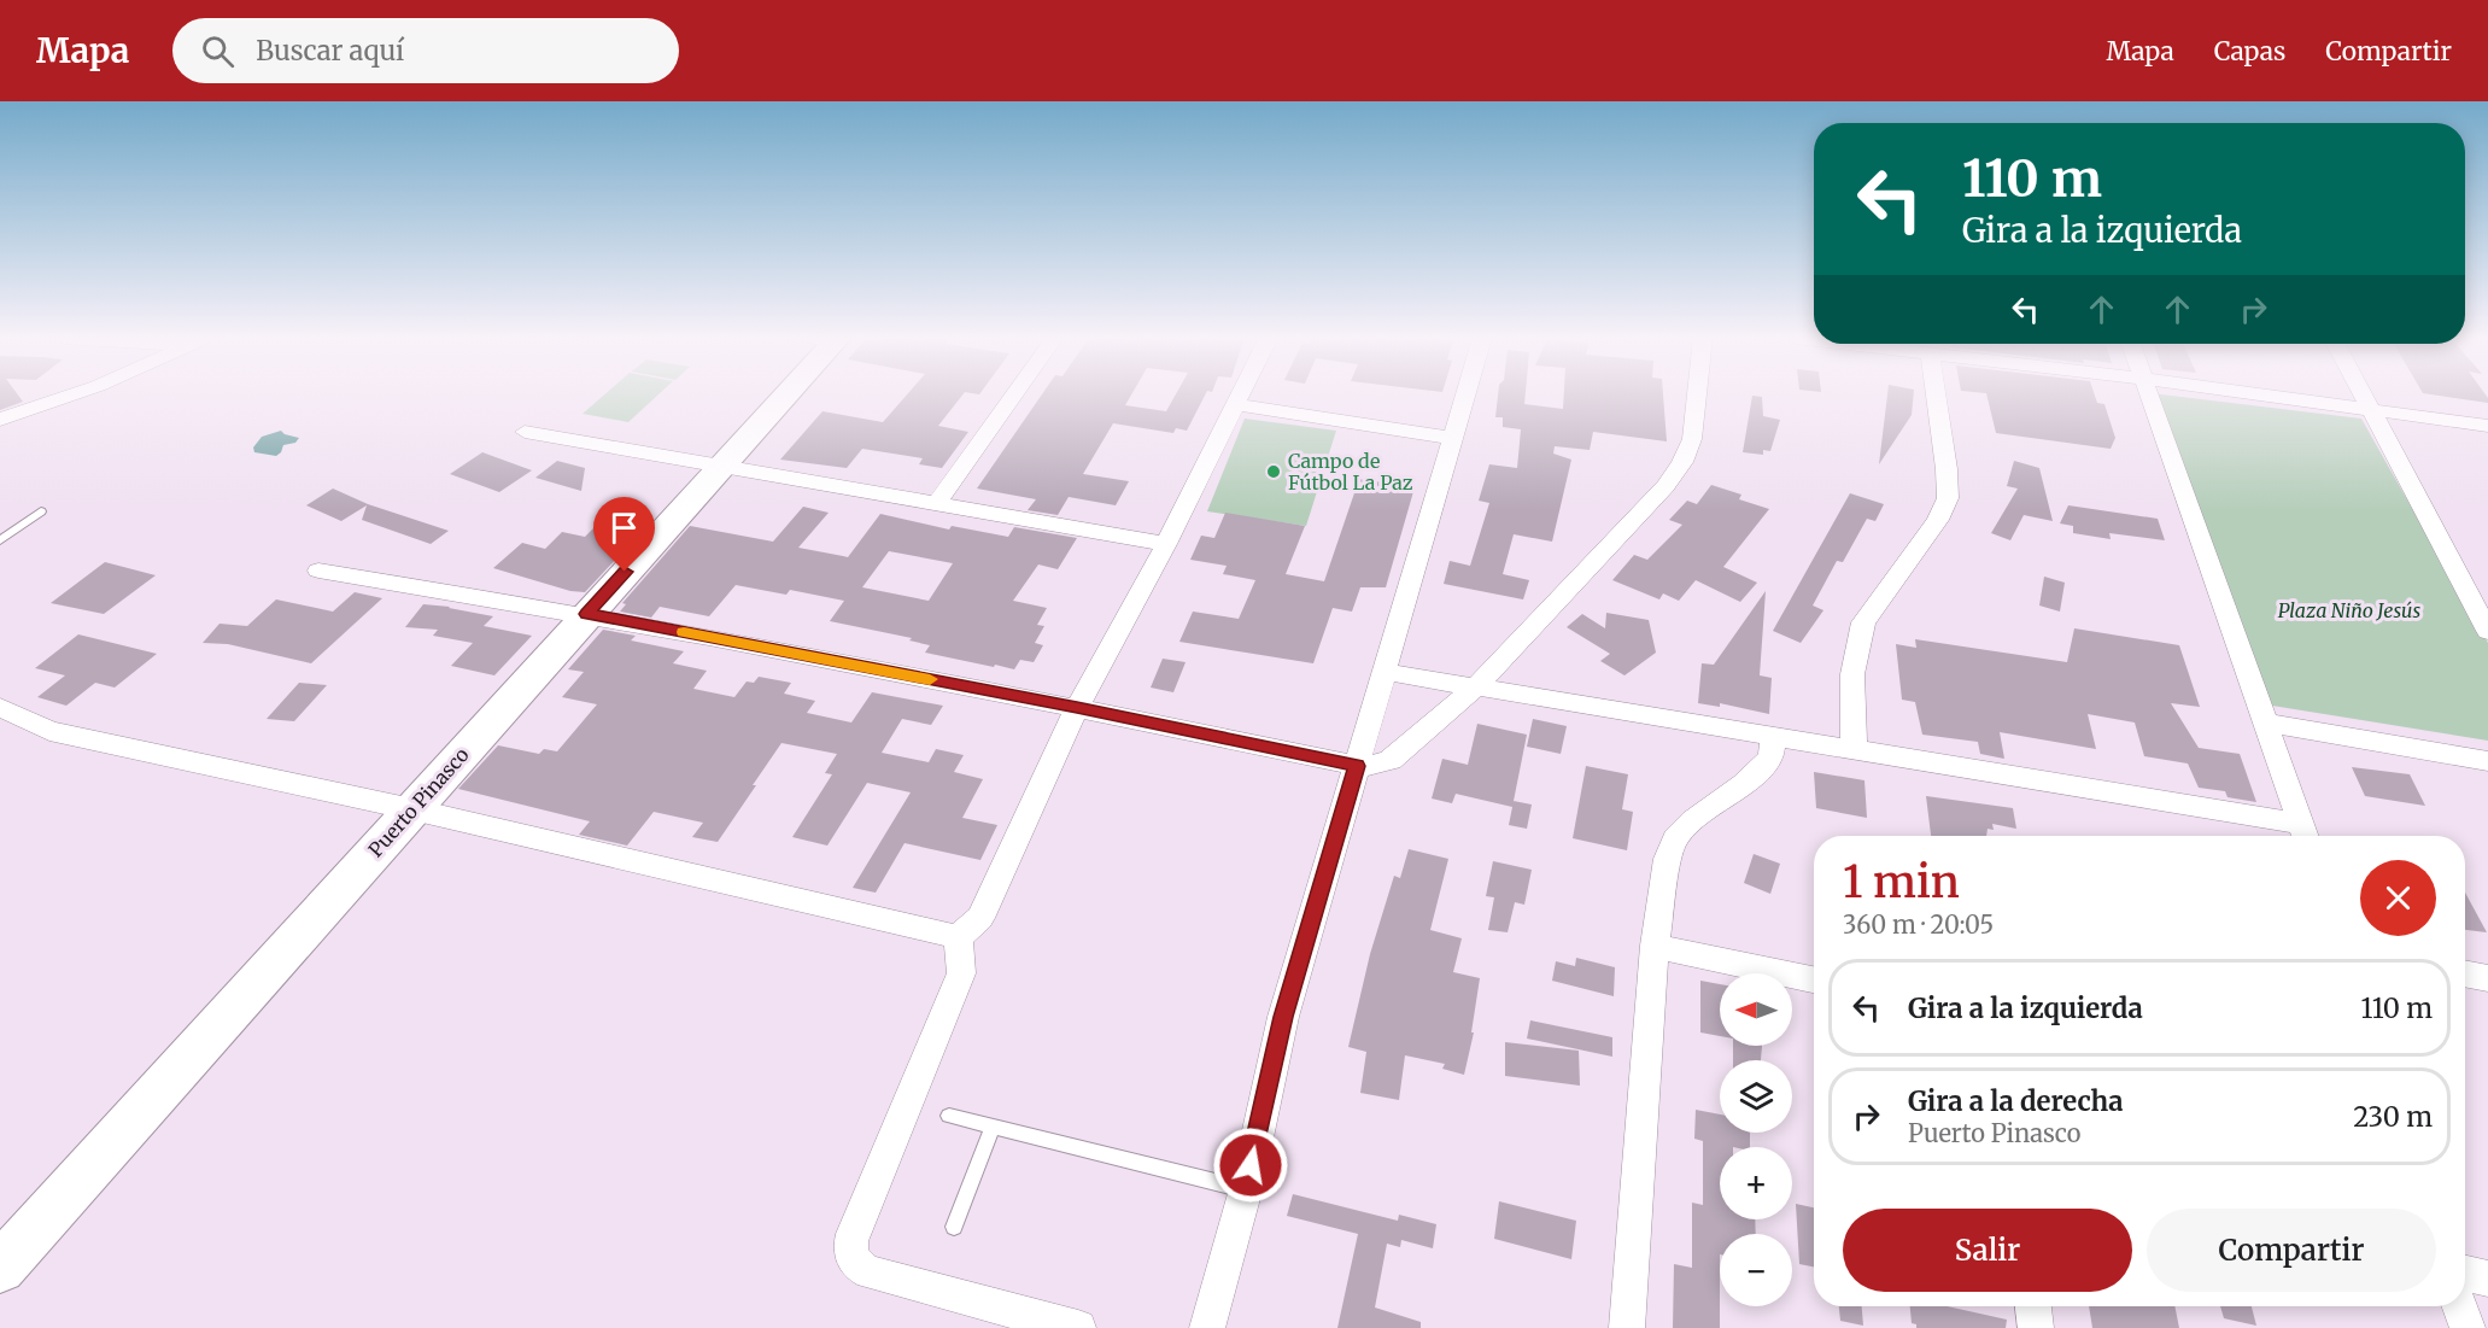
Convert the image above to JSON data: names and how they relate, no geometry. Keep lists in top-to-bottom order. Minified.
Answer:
{"streets":{"street":["Puerto Pinasco"]},"parks":["Plaza Niño Jesús"],"places":["Campo de Fútbol La Paz"],"north":"left","page":{"header":"Mapa","search":"Buscar aquí","nav":["Mapa","Capas","Compartir"],"turn":["110 m","Gira a la izquierda"],"heading":["1 min","360 m · 20:05"],"list":[{"name":"Gira a la izquierda","value":"110 m"},{"name":"Gira a la derecha","note":"Puerto Pinasco","value":"230 m"}],"map_buttons":["+","−"],"buttons":["Salir","Compartir"]}}
